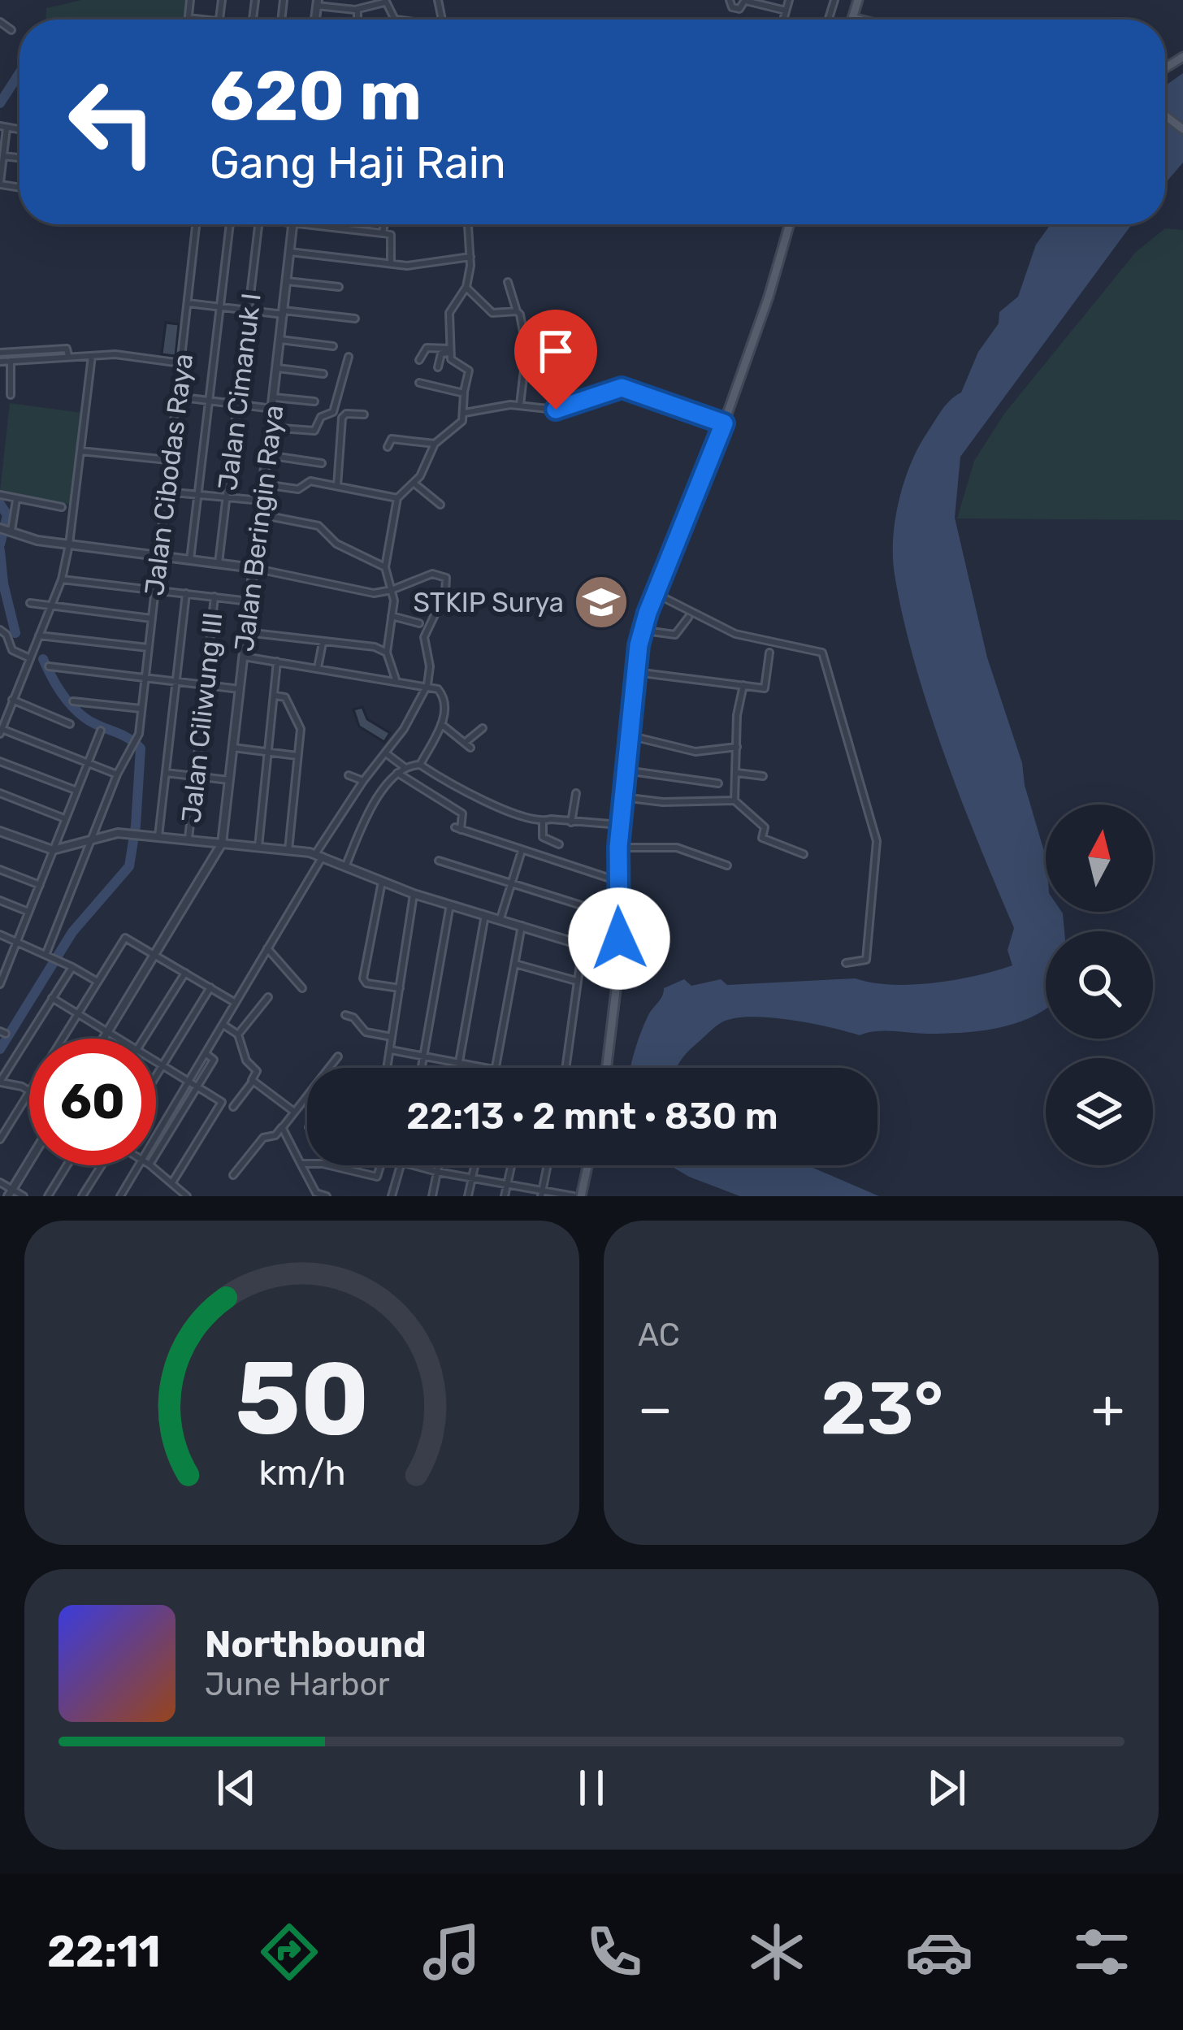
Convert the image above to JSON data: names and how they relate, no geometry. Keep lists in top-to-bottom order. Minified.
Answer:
{"streets":{"street":["Jalan Cimanuk I","Jalan Cibodas Raya","Jalan Beringin Raya","Jalan Ciliwung III"]},"places":{"school or university":["STKIP Surya"]},"north":"top","page":{"turn":["620 m","Gang Haji Rain"],"limit":"60","trip":"22:13 · 2 mnt · 830 m","tile":"AC","heat":["−","23°","+"],"song":["Northbound","June Harbor"],"tabs":"22:11","gauge":["50","km/h"]}}
